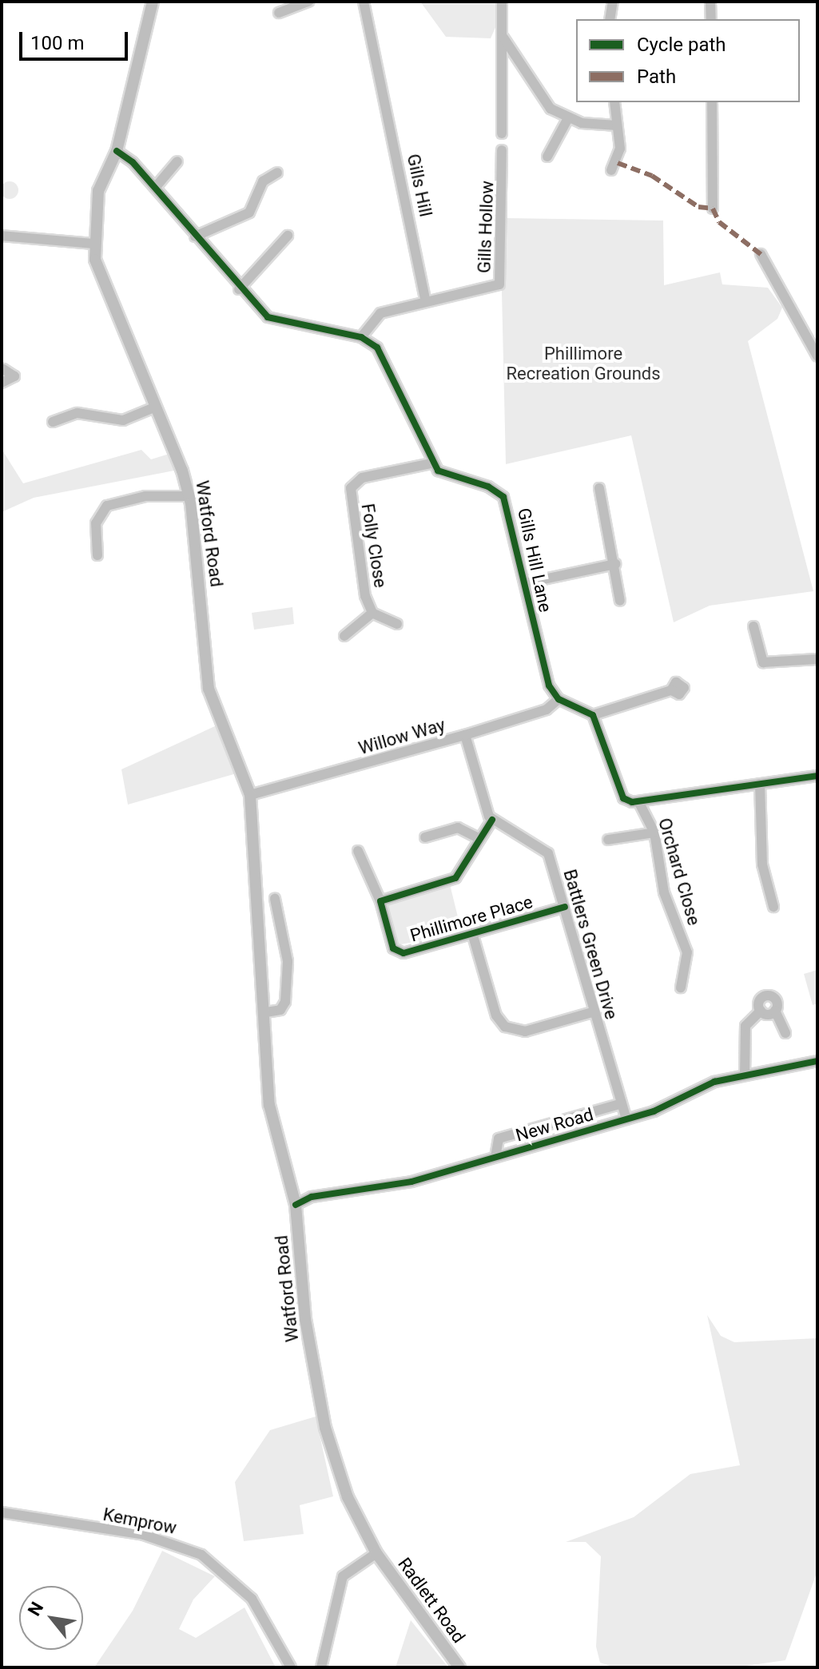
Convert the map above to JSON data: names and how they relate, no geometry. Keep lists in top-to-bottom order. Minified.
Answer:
{"streets":{"main road":["Watford Road","Radlett Road"],"street":["Gills Hill","Gills Hollow","Folly Close","Gills Hill Lane","Willow Way","Orchard Close","Phillimore Place","Battlers Green Drive","New Road","Kemprow"]},"crossings":[["Gills Hill","Gills Hollow"],["Watford Road","Willow Way"],["Watford Road","New Road"],["Watford Road","Radlett Road"],["Folly Close","Gills Hill Lane"],["Gills Hill Lane","Willow Way"],["Phillimore Place","Battlers Green Drive"],["Battlers Green Drive","New Road"]],"parks":["Phillimore Recreation Grounds"],"legend":["Cycle path","Path"],"scale_bar":"100 m","north":"top left"}
